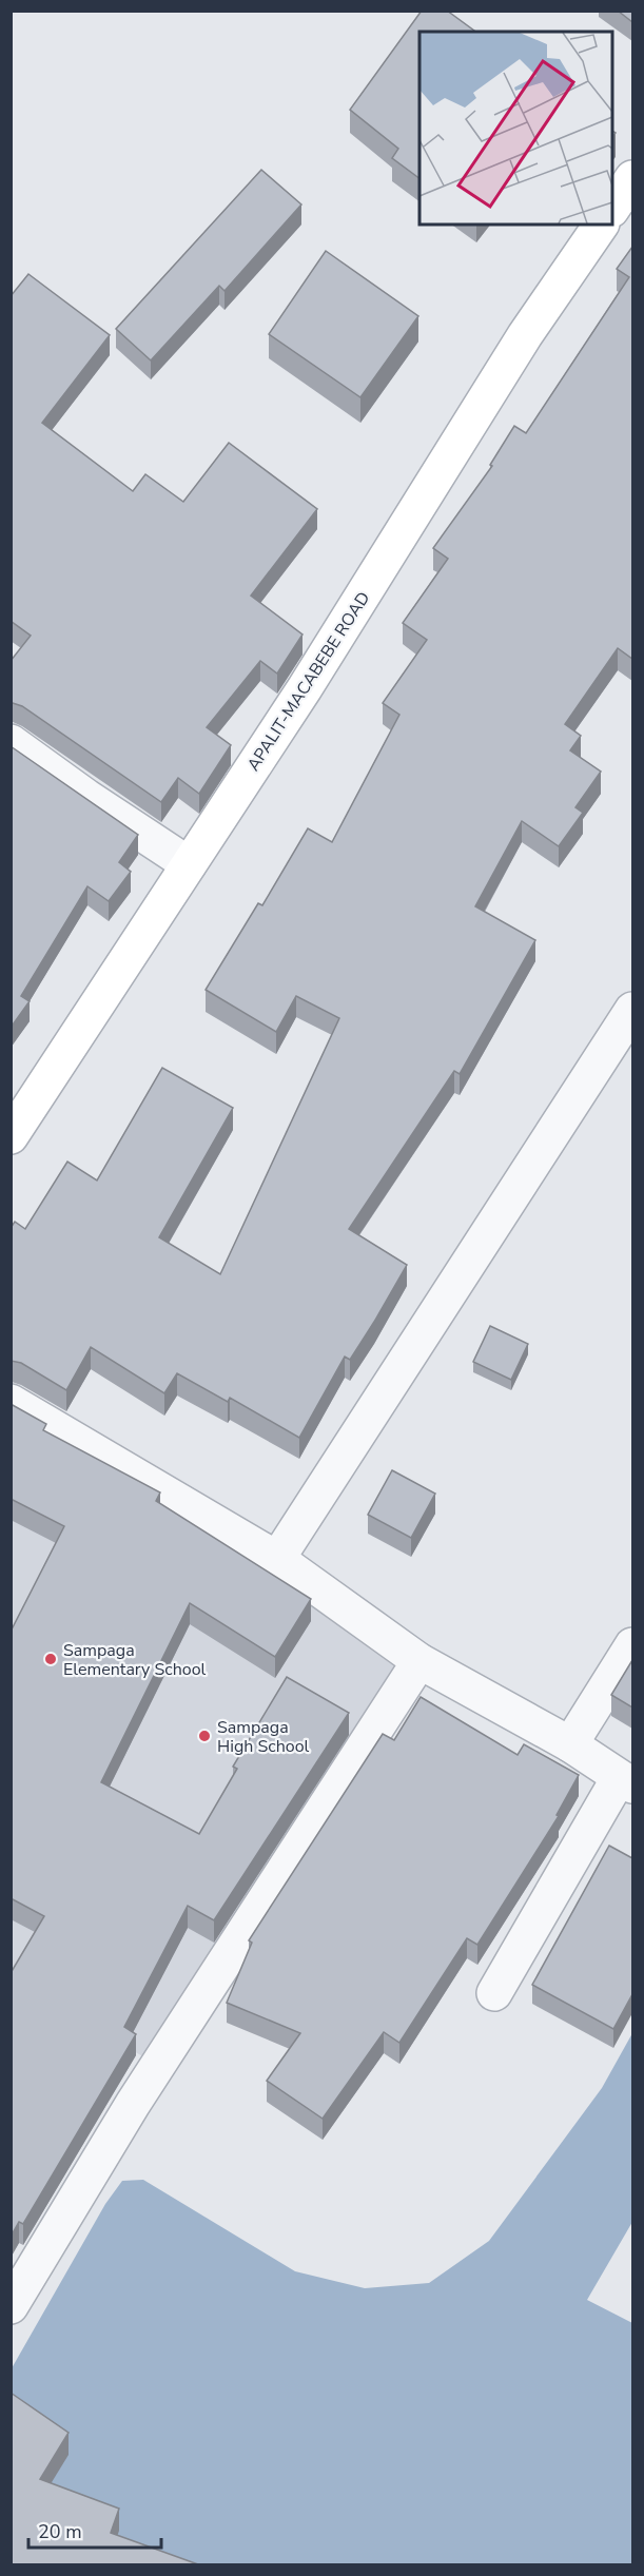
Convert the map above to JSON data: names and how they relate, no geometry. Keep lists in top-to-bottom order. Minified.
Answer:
{"streets":{"main road":["APALIT-MACABEBE ROAD"]},"places":["Sampaga Elementary School","Sampaga High School"],"scale_bar":"20 m"}
